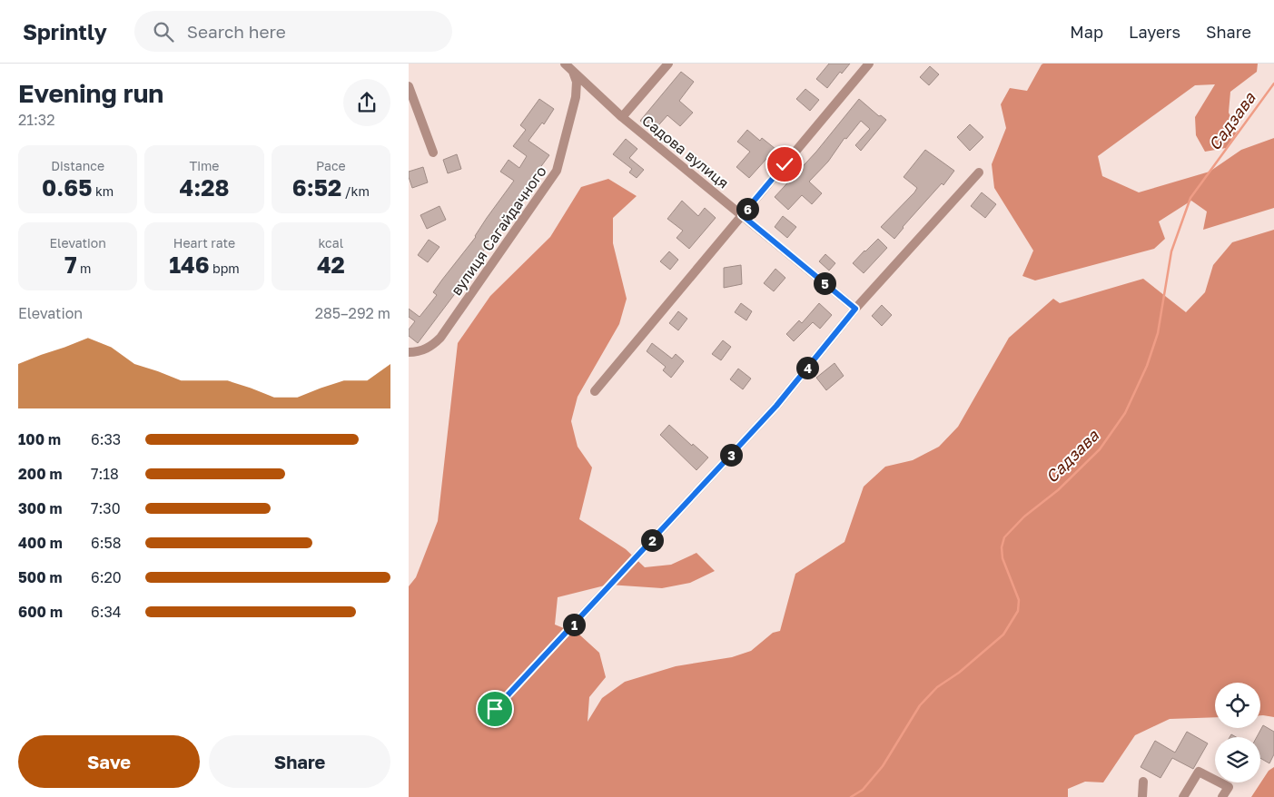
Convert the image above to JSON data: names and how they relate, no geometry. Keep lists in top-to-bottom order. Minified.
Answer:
{"streets":{"street":["Садова вулиця","вулиця Сагайдачного"]},"crossings":[["Садова вулиця","вулиця Сагайдачного"]],"water":["Садзава"],"page":{"header":"Sprintly","search":"Search here","nav":["Map","Layers","Share"],"heading":["Evening run","21:32"],"stats":[["Distance","0.65 km"],["Time","4:28"],["Pace","6:52 /km"],["Elevation","7 m"],["Heart rate","146 bpm"],["kcal","42"]],"pins":["6","5","4","3","2","1"],"chart":["Elevation","285–292 m"],"list":[{"name":"100 m","note":"6:33"},{"name":"200 m","note":"7:18"},{"name":"300 m","note":"7:30"},{"name":"400 m","note":"6:58"},{"name":"500 m","note":"6:20"},{"name":"600 m","note":"6:34"}],"buttons":["Save","Share"]}}
